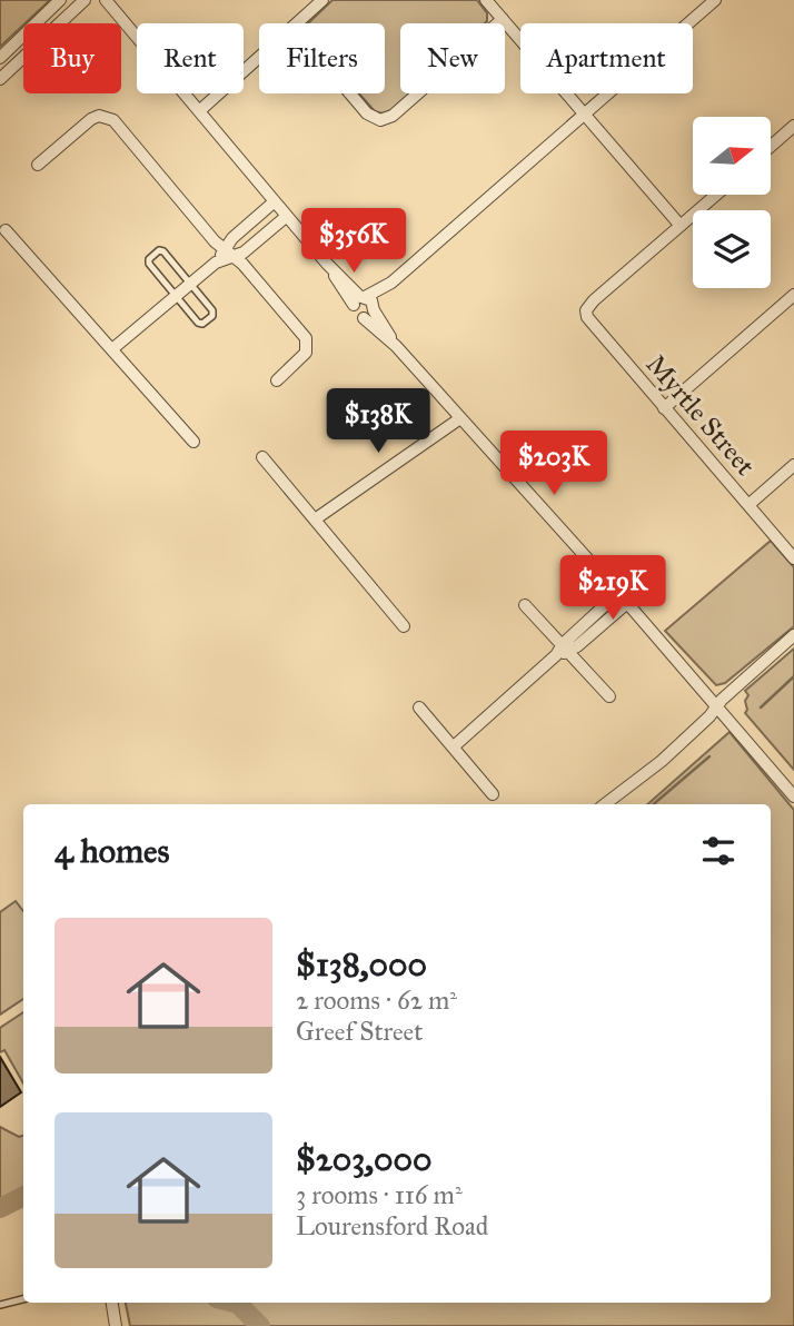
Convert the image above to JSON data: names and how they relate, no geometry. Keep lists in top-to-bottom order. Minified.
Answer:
{"streets":{"street":["Myrtle Street"]},"north":"right","page":{"chip":["Buy","Rent","Filters","New","Apartment"],"price":["$356K","$138K","$203K","$219K"],"heading":"4 homes","list":[{"name":"$138,000","note":"2 rooms · 62 m² · Greef Street"},{"name":"$203,000","note":"3 rooms · 116 m² · Lourensford Road"}]}}
